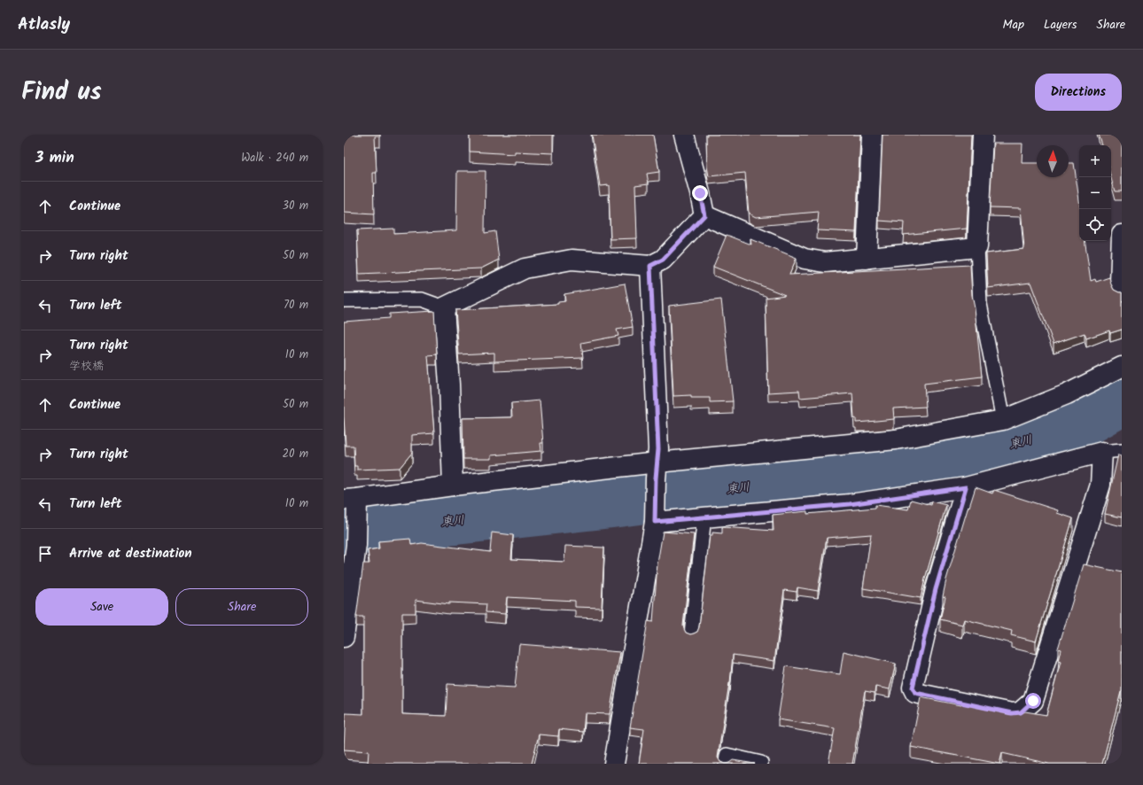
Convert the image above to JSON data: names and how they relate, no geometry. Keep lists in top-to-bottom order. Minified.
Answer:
{"water":["東川"],"north":"top","page":{"header":"Atlasly","nav":["Map","Layers","Share"],"title":"Find us","buttons":["Directions",["Save","Share"]],"heading":["3 min","Walk · 240 m"],"map_buttons":["+","−"],"list":[["Continue","30 m"],["Turn right","50 m"],["Turn left","70 m"],["Turn right","学校橋","10 m"],["Continue","50 m"],["Turn right","20 m"],["Turn left","10 m"],"Arrive at destination"]}}
